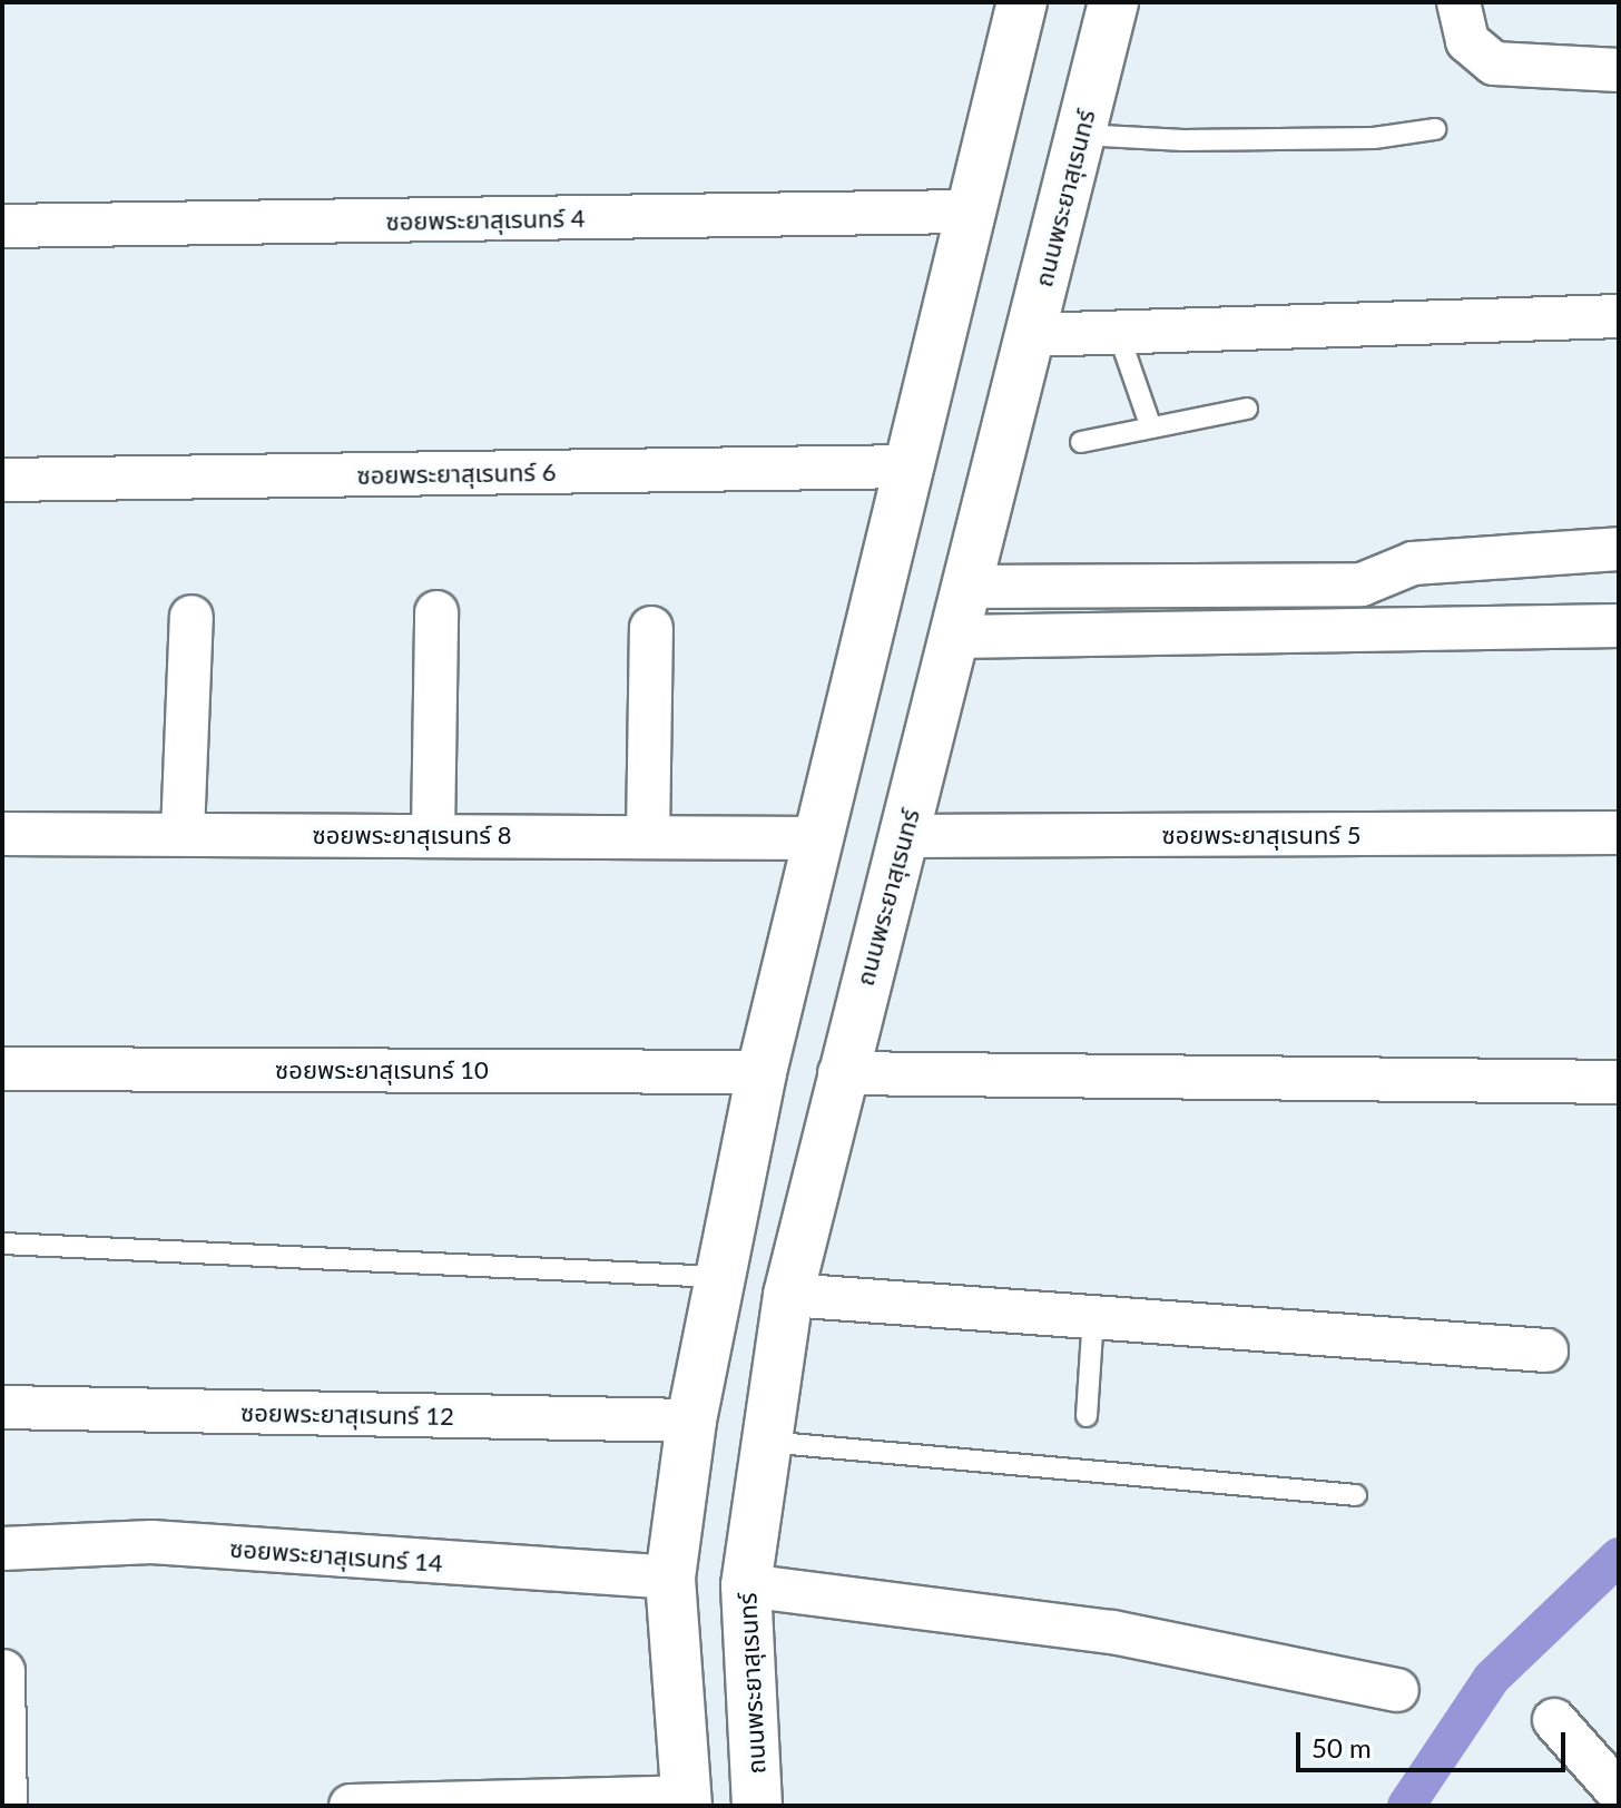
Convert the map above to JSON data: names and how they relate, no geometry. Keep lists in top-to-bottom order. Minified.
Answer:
{"streets":{"street":["ถนนพระยาสุเรนทร์","ซอยพระยาสุเรนทร์ 4","ซอยพระยาสุเรนทร์ 6","ซอยพระยาสุเรนทร์ 8","ซอยพระยาสุเรนทร์ 5","ซอยพระยาสุเรนทร์ 10","ซอยพระยาสุเรนทร์ 12","ซอยพระยาสุเรนทร์ 14"]},"crossings":[["ถนนพระยาสุเรนทร์","ซอยพระยาสุเรนทร์ 5"]],"scale_bar":"50 m"}
